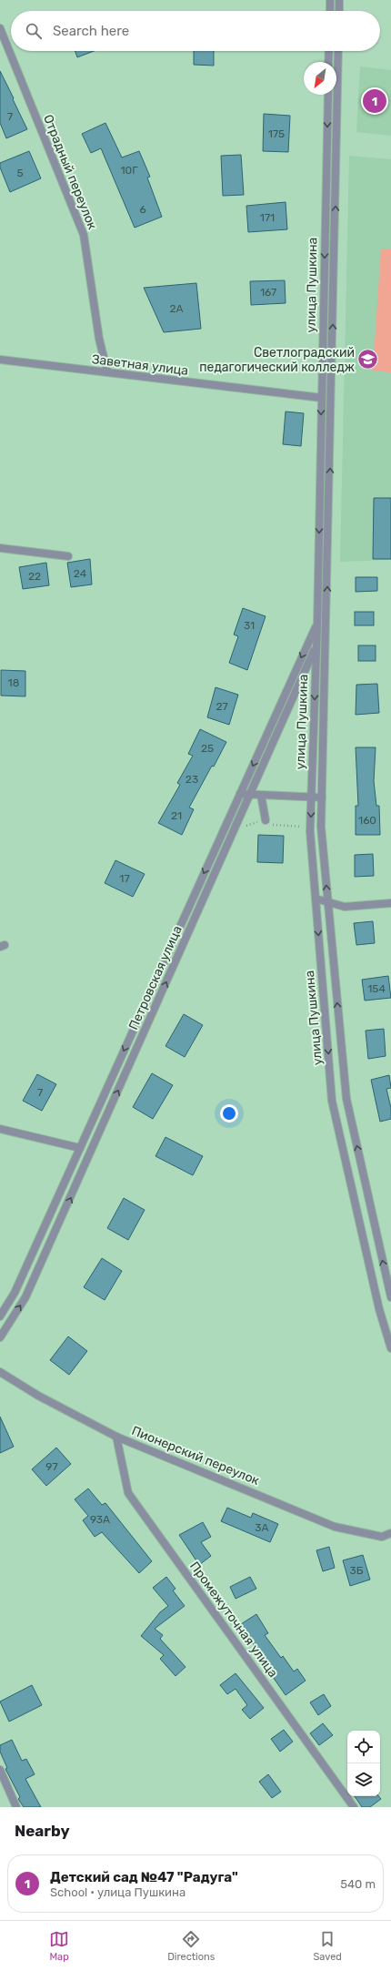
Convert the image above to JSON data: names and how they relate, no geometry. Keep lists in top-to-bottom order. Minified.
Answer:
{"streets":{"street":["Отрадный переулок","улица Пушкина","Заветная улица","Петровская улица","Пионерский переулок","Промежуточная улица"]},"crossings":[["Отрадный переулок","Заветная улица"],["улица Пушкина","Заветная улица"],["улица Пушкина","Петровская улица"],["Пионерский переулок","Промежуточная улица"]],"places":{"school or university":["Светлоградский педагогический колледж"]},"house_numbers":["7","175","10Г","5","6","171","167","2А","24","22","31","18","27","25","23","21","160","17","154","7","97","93А","3А","3Б"],"north":"bottom left","page":{"search":"Search here","pins":"1","heading":"Nearby","list":[{"mark":"1","name":"Детский сад №47 \"Радуга\"","note":"School · улица Пушкина","value":"540 m"}],"nav":["Map","Directions","Saved"]}}
